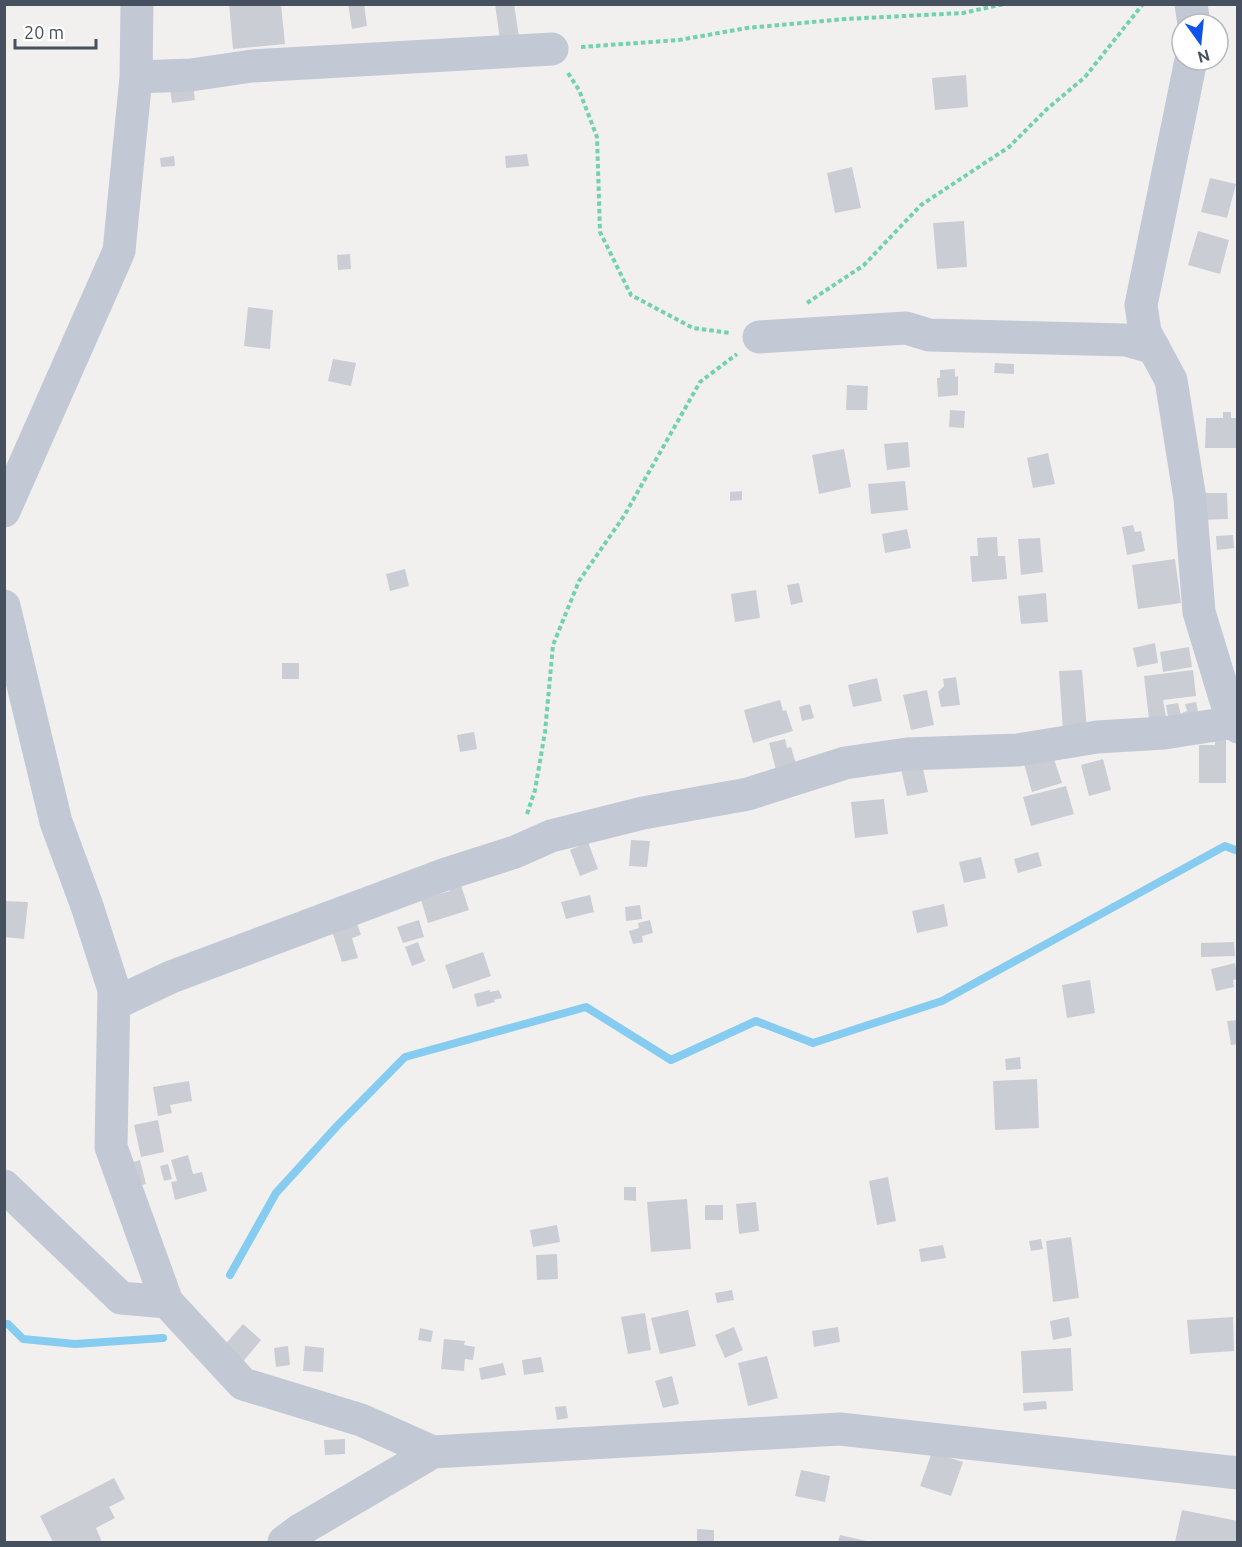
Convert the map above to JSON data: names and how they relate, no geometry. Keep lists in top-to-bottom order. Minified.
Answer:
{"scale_bar":"20 m","north":"bottom"}
